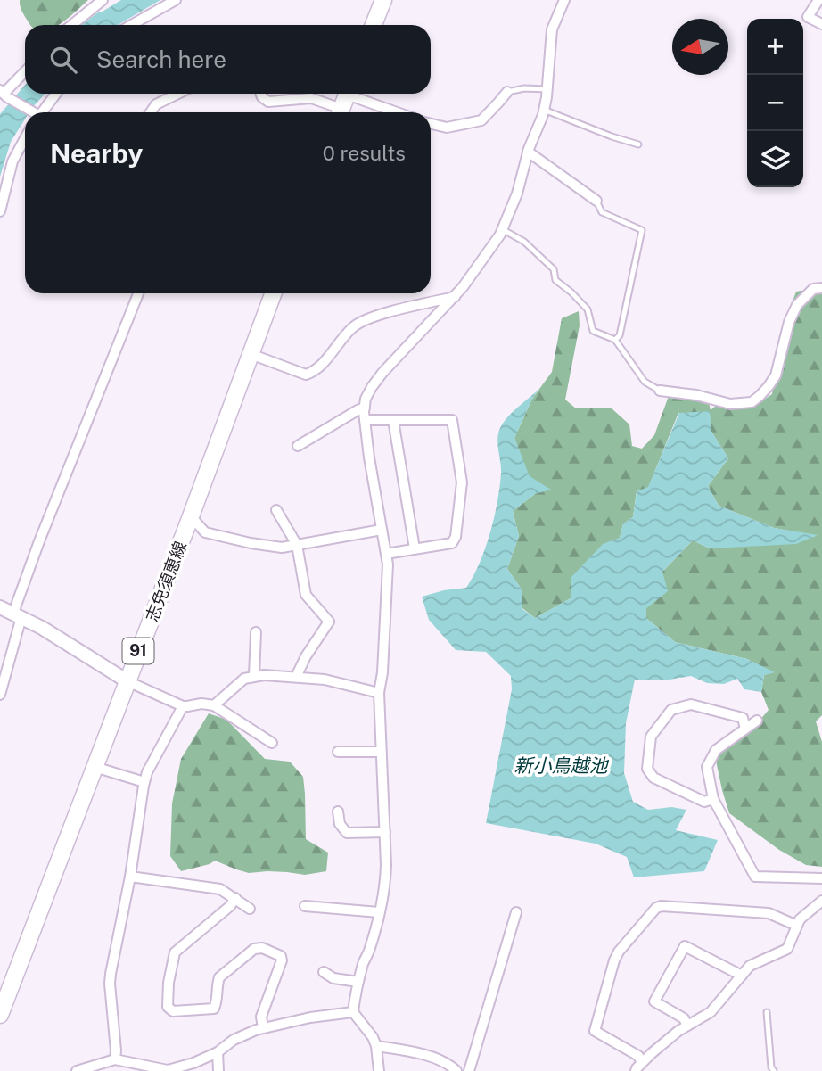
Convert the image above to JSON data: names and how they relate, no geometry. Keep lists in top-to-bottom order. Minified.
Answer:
{"streets":{"main road":["志免須恵線","91"]},"water":["新小鳥越池"],"north":"left","page":{"map_buttons":["+","−"],"search":"Search here","heading":["Nearby","0 results"]}}
